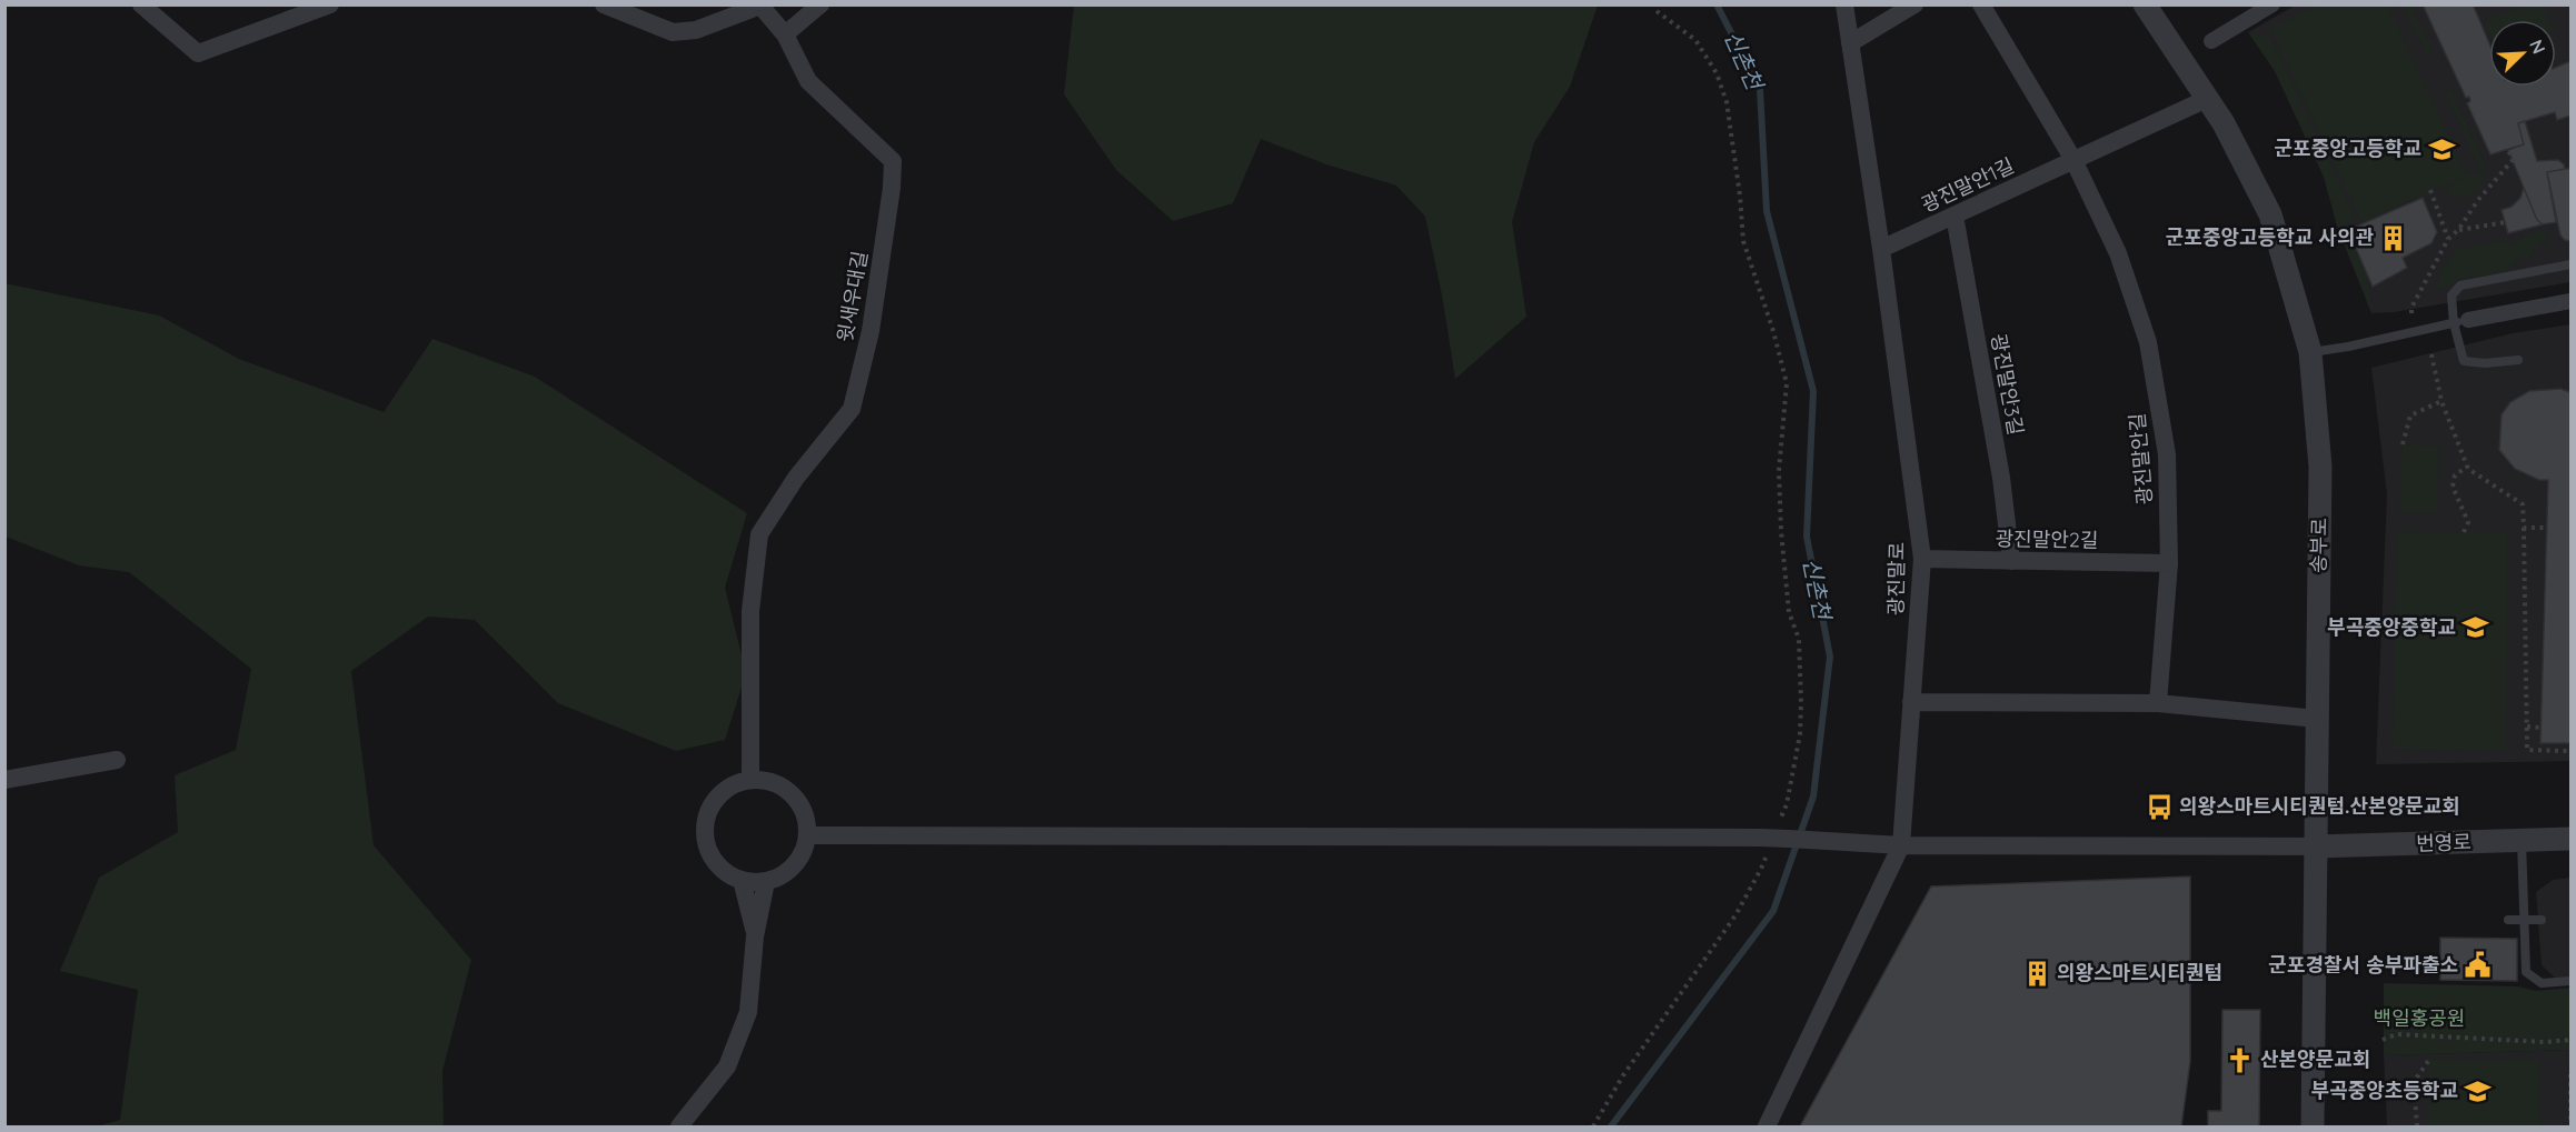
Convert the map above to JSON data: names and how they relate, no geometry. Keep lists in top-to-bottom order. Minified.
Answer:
{"streets":{"street":["광진말안1길","윗새우대길","광진말안3길","광진말안길","광진말안2길","송부로","광진말로","번영로"]},"crossings":[["광진말안1길","광진말안3길"],["광진말안1길","광진말안길"],["광진말안1길","송부로"],["광진말안1길","광진말로"],["광진말안3길","광진말안2길"],["광진말안길","광진말안2길"],["광진말안2길","광진말로"],["송부로","번영로"]],"water":["신촌천"],"parks":["백일홍공원"],"places":{"school or university":["군포중앙고등학교","부곡중앙중학교","부곡중앙초등학교"],"building":["군포중앙고등학교 사의관","의왕스마트시티퀀텀"],"bus stop":["의왕스마트시티퀀텀.산본양문교회"],"public building":["군포경찰서 송부파출소"],"church":["산본양문교회"]},"north":"top right"}
